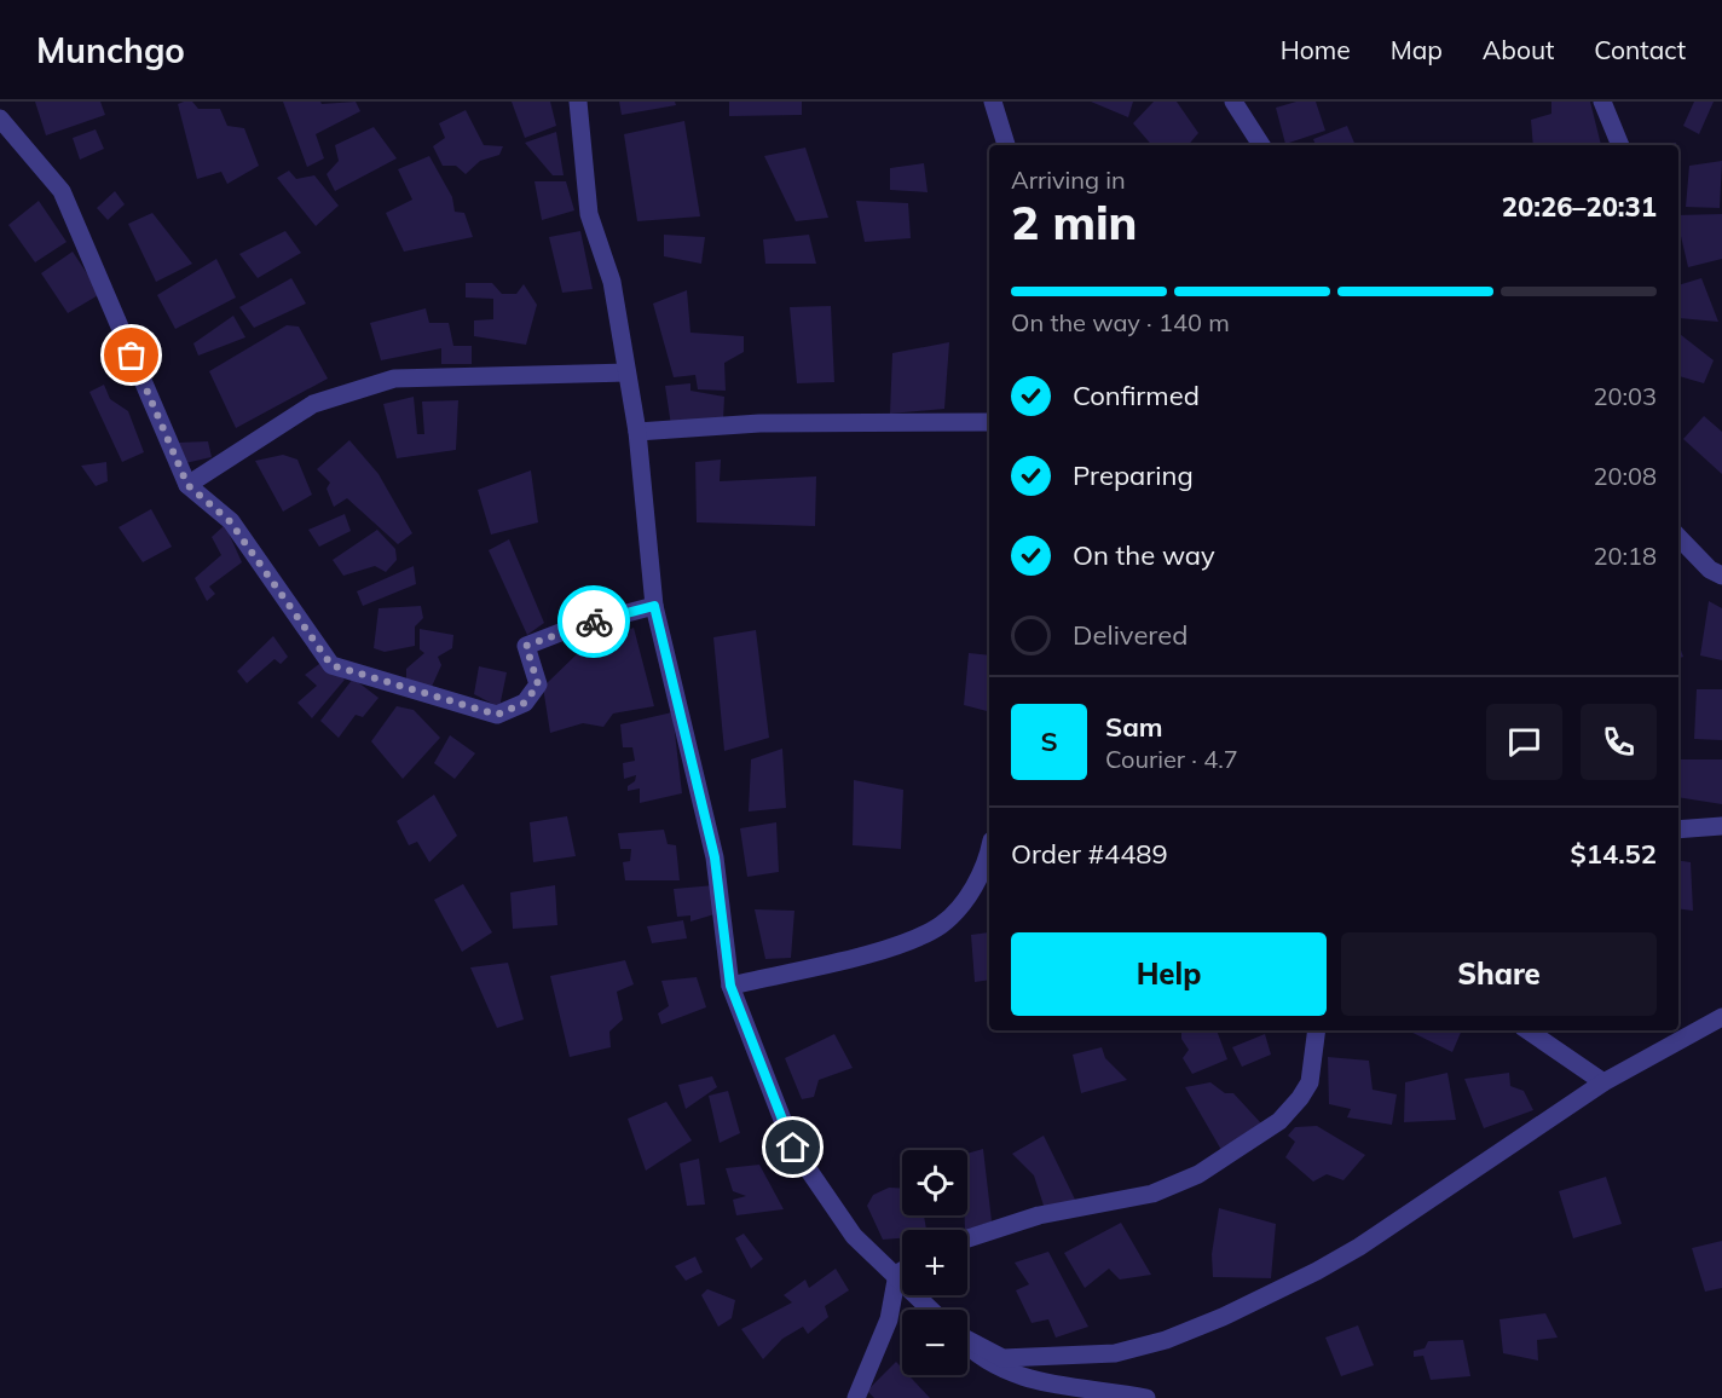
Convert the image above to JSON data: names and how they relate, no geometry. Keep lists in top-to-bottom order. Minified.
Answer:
{"page":{"header":"Munchgo","nav":["Home","Map","About","Contact"],"heading":["2 min","Arriving in","20:26–20:31"],"panel":["Sam","Courier · 4.7","Order #4489","$14.52"],"bar":"On the way · 140 m","list":[["Confirmed","20:03"],["Preparing","20:08"],["On the way","20:18"],"Delivered"],"round":"S","buttons":["Help","Share"],"map_buttons":["+","−"]}}
